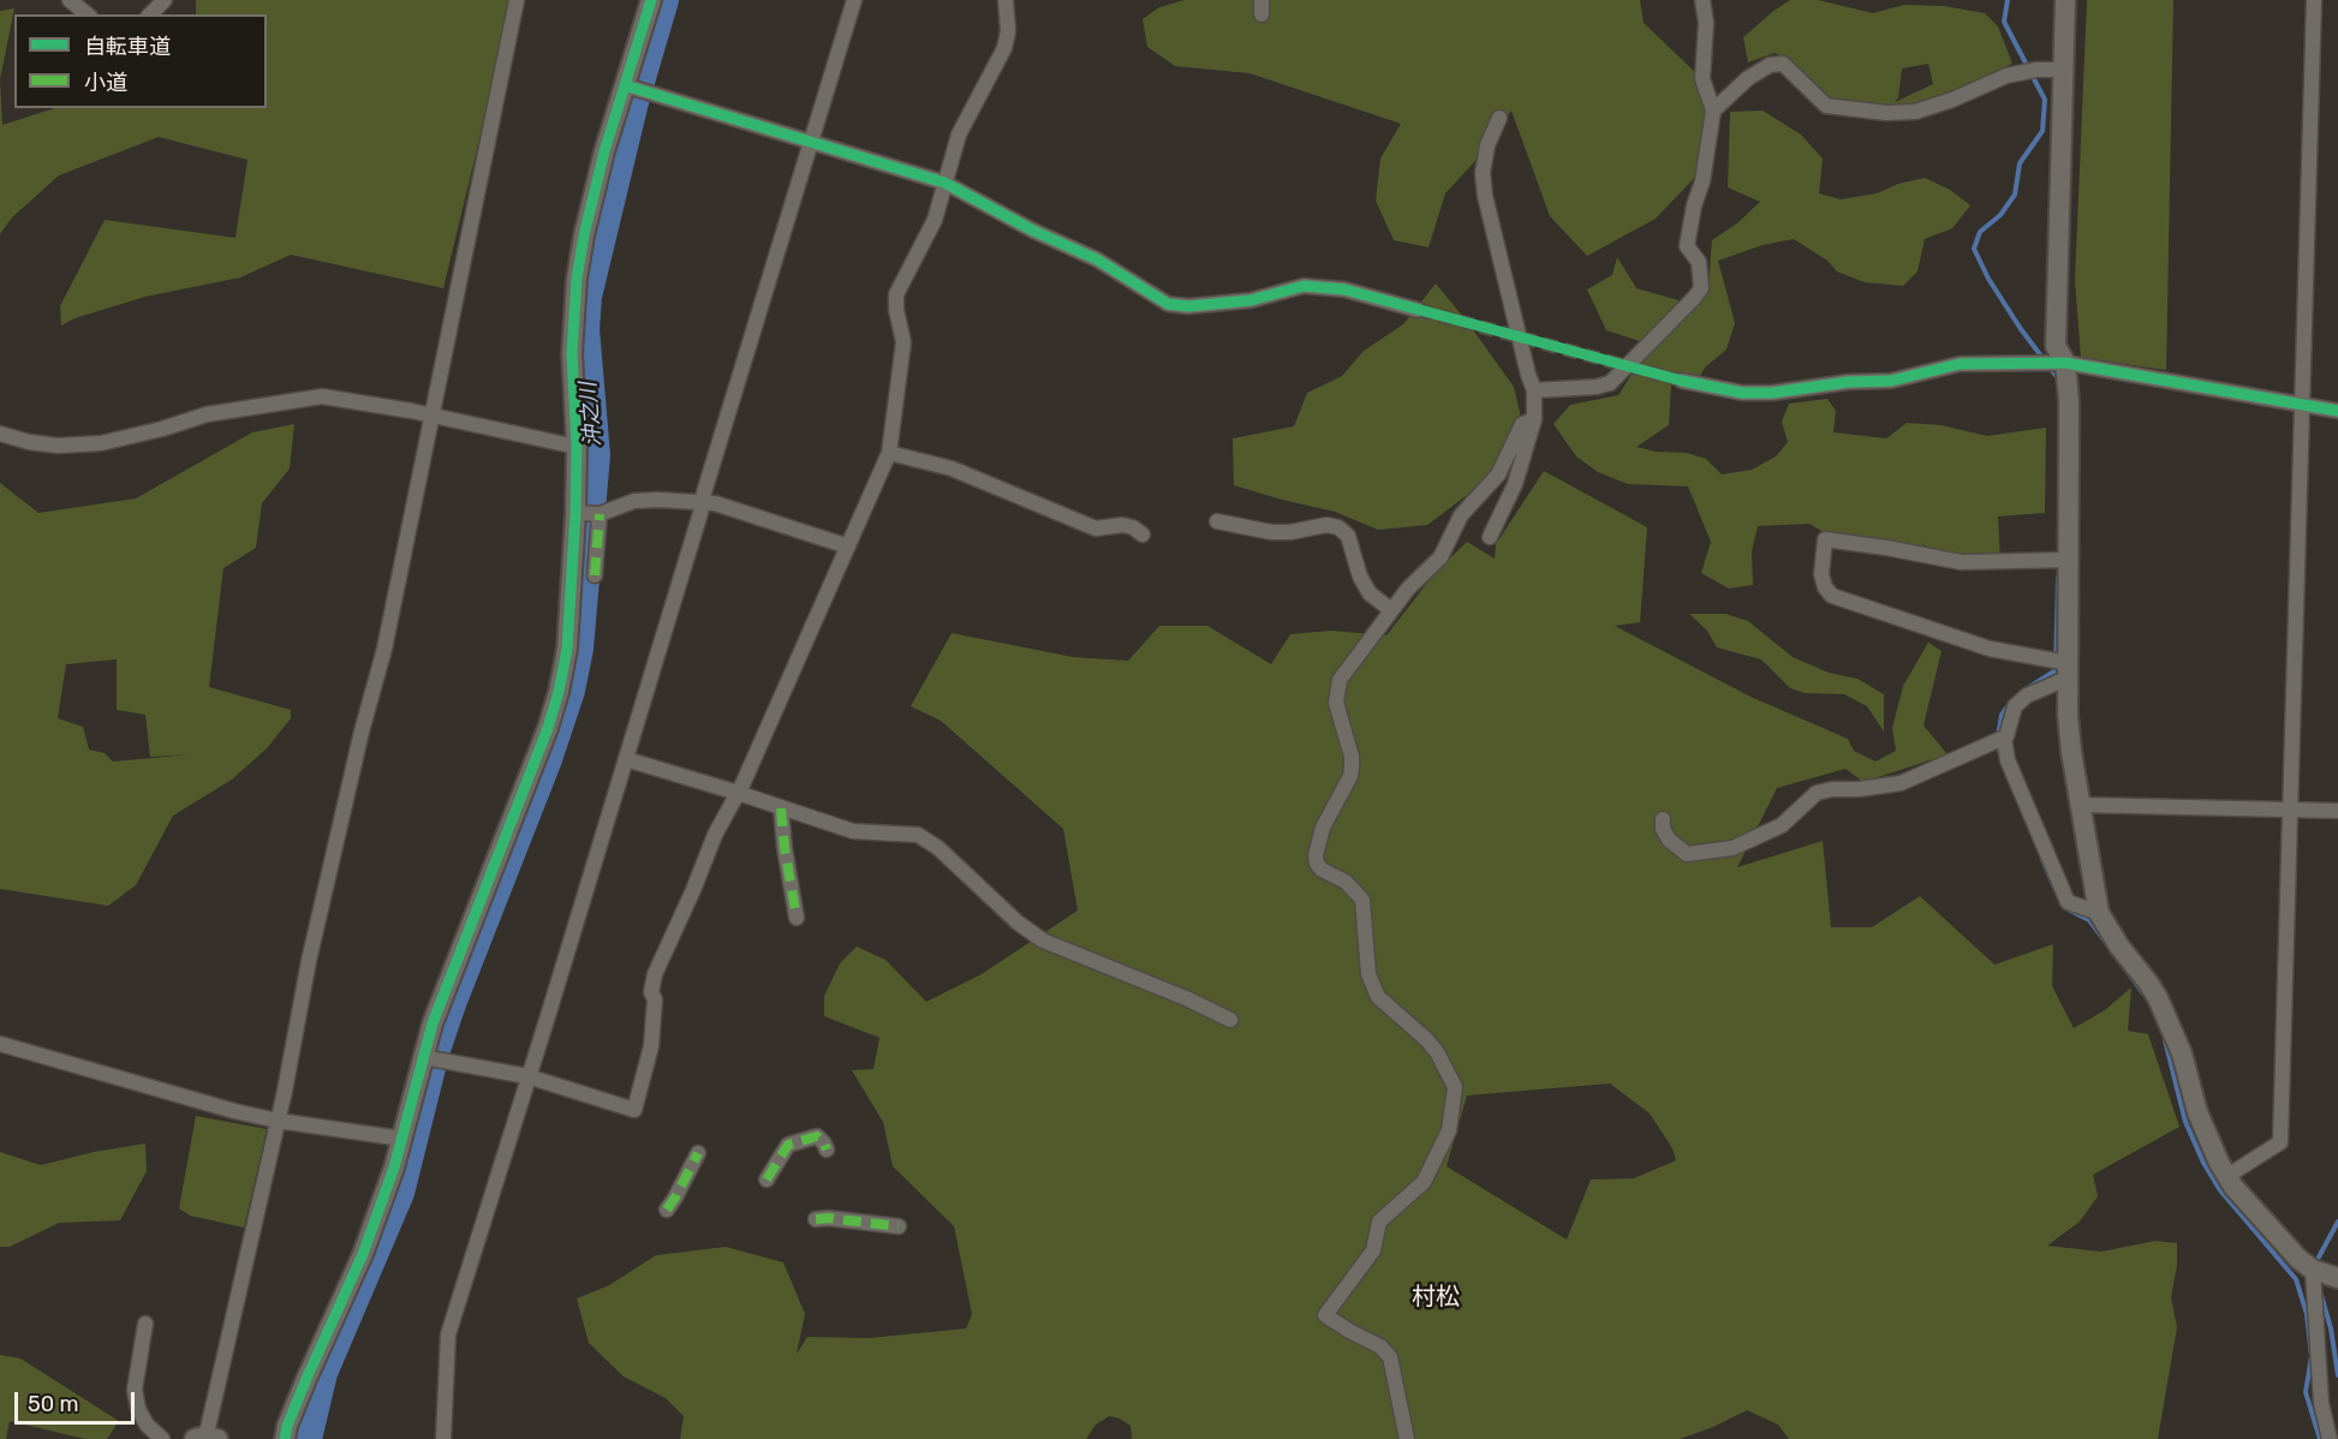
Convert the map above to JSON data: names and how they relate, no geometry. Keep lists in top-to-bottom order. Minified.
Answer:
{"districts":["村松"],"water":["沖之川"],"legend":["自転車道","小道"],"scale_bar":"50 m"}
